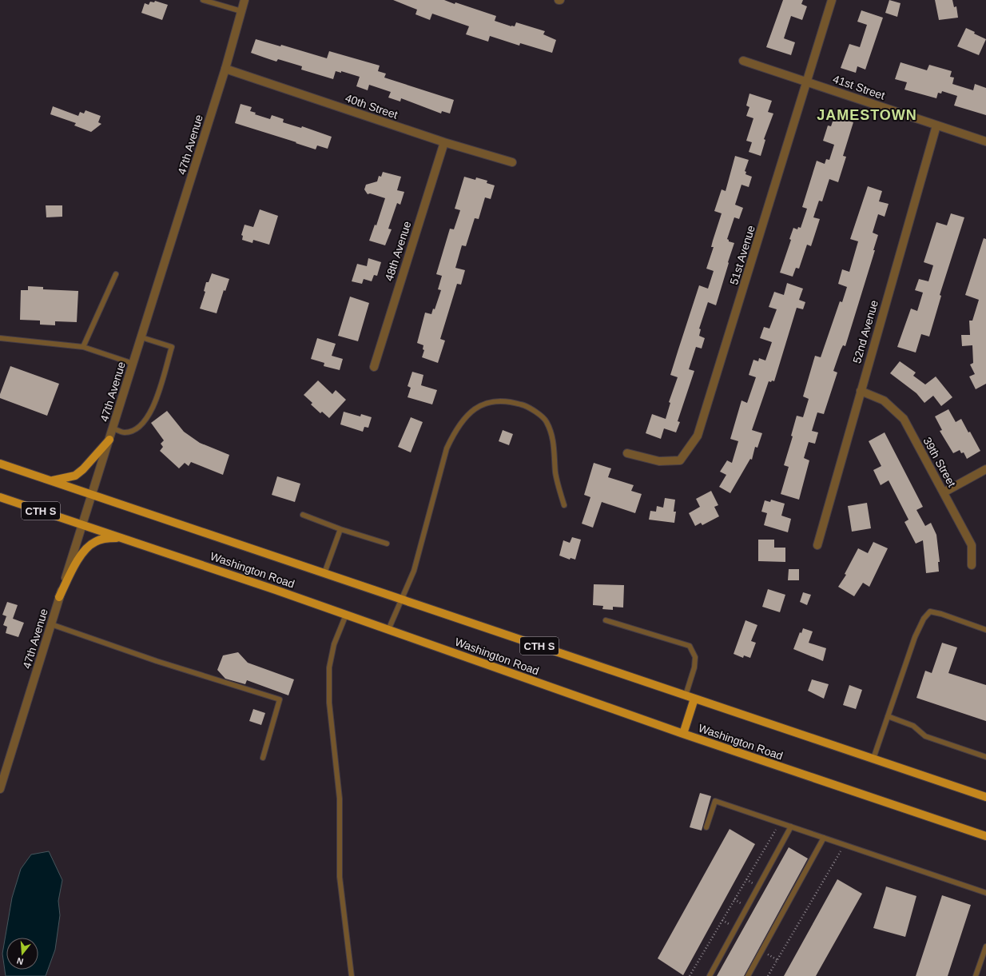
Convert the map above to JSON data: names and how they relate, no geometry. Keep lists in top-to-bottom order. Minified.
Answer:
{"streets":{"main road":["CTH S","Washington Road"],"street":["41st Street","40th Street","47th Avenue","48th Avenue","51st Avenue","52nd Avenue","39th Street"]},"crossings":[["41st Street","51st Avenue"],["41st Street","52nd Avenue"],["40th Street","47th Avenue"],["40th Street","48th Avenue"],["47th Avenue","Washington Road"],["52nd Avenue","39th Street"]],"districts":["JAMESTOWN"],"north":"bottom"}
